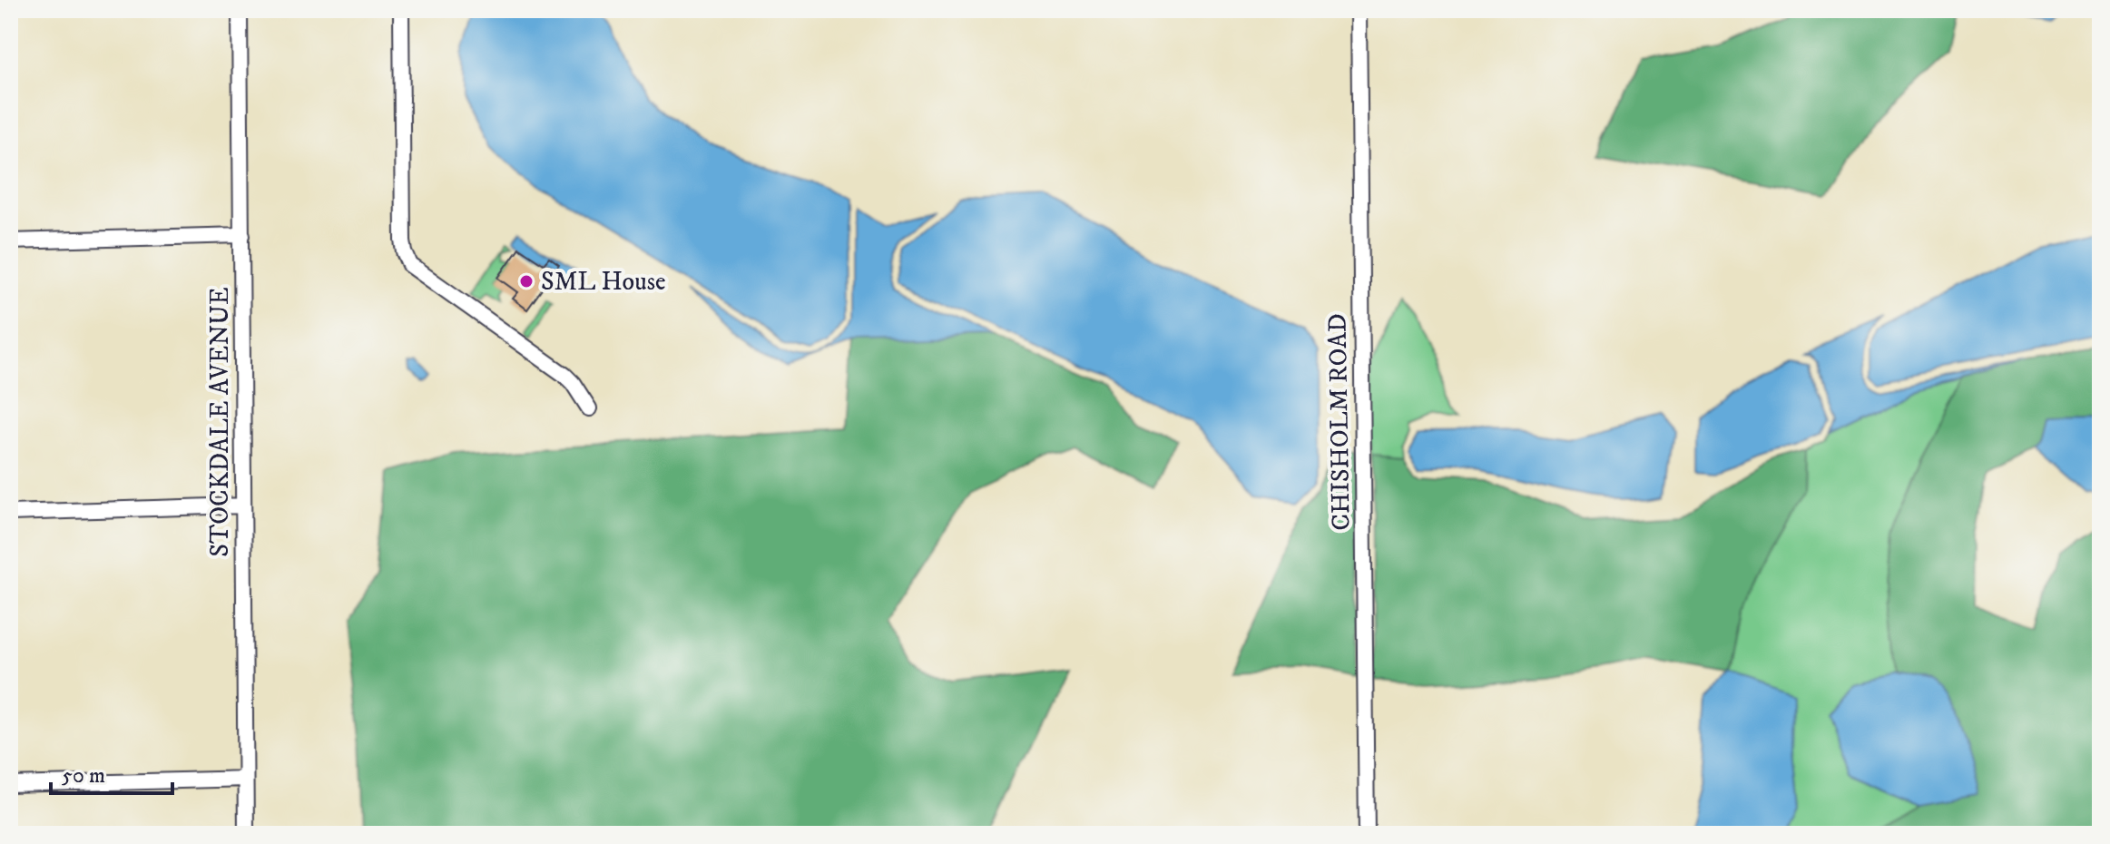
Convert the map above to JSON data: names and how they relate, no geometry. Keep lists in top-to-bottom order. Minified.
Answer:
{"streets":{"street":["STOCKDALE AVENUE","CHISHOLM ROAD"]},"places":["SML House"],"scale_bar":"50 m"}
